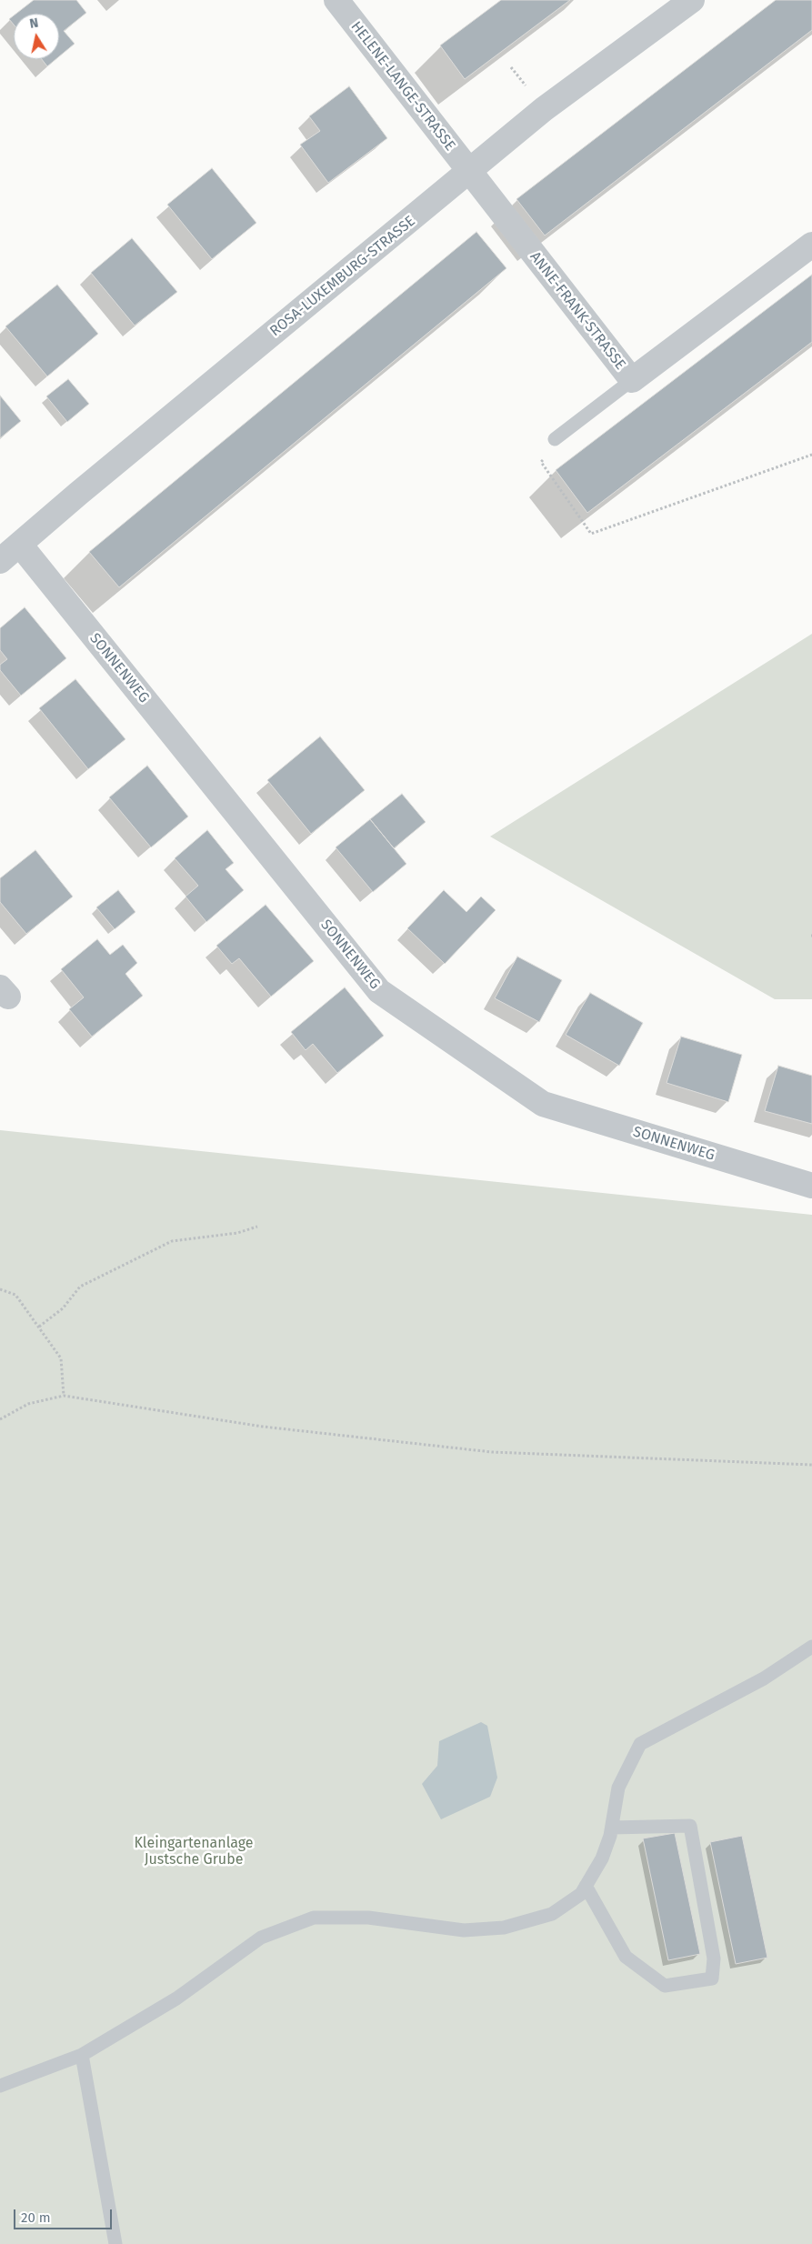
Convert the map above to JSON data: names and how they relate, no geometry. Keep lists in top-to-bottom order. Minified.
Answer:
{"streets":{"street":["HELENE-LANGE-STRASSE","ROSA-LUXEMBURG-STRASSE","ANNE-FRANK-STRASSE","SONNENWEG"]},"crossings":[["HELENE-LANGE-STRASSE","ROSA-LUXEMBURG-STRASSE"],["HELENE-LANGE-STRASSE","ANNE-FRANK-STRASSE"],["ROSA-LUXEMBURG-STRASSE","ANNE-FRANK-STRASSE"],["ROSA-LUXEMBURG-STRASSE","SONNENWEG"]],"parks":["Kleingartenanlage Justsche Grube"],"scale_bar":"20 m","north":"top"}
